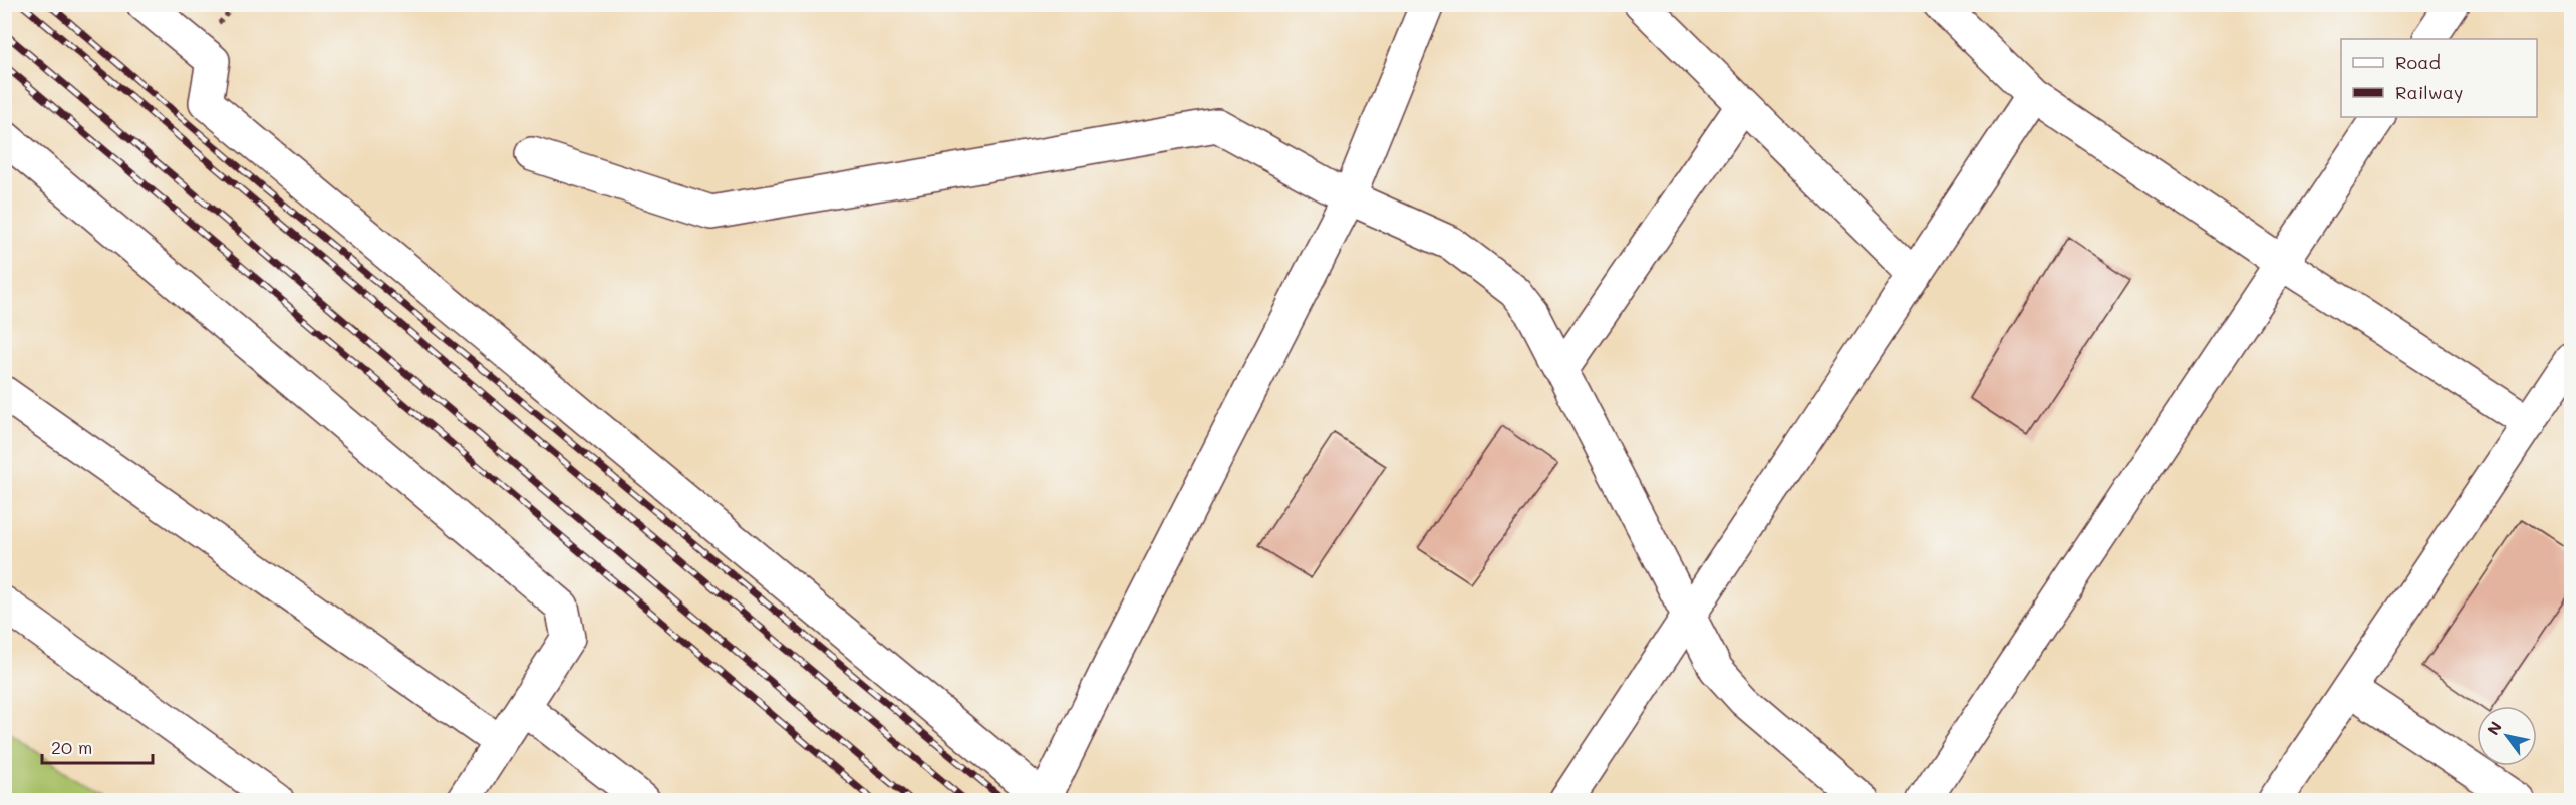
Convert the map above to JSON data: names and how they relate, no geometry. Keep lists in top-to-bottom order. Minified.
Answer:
{"legend":["Road","Railway"],"scale_bar":"20 m","north":"top left"}
